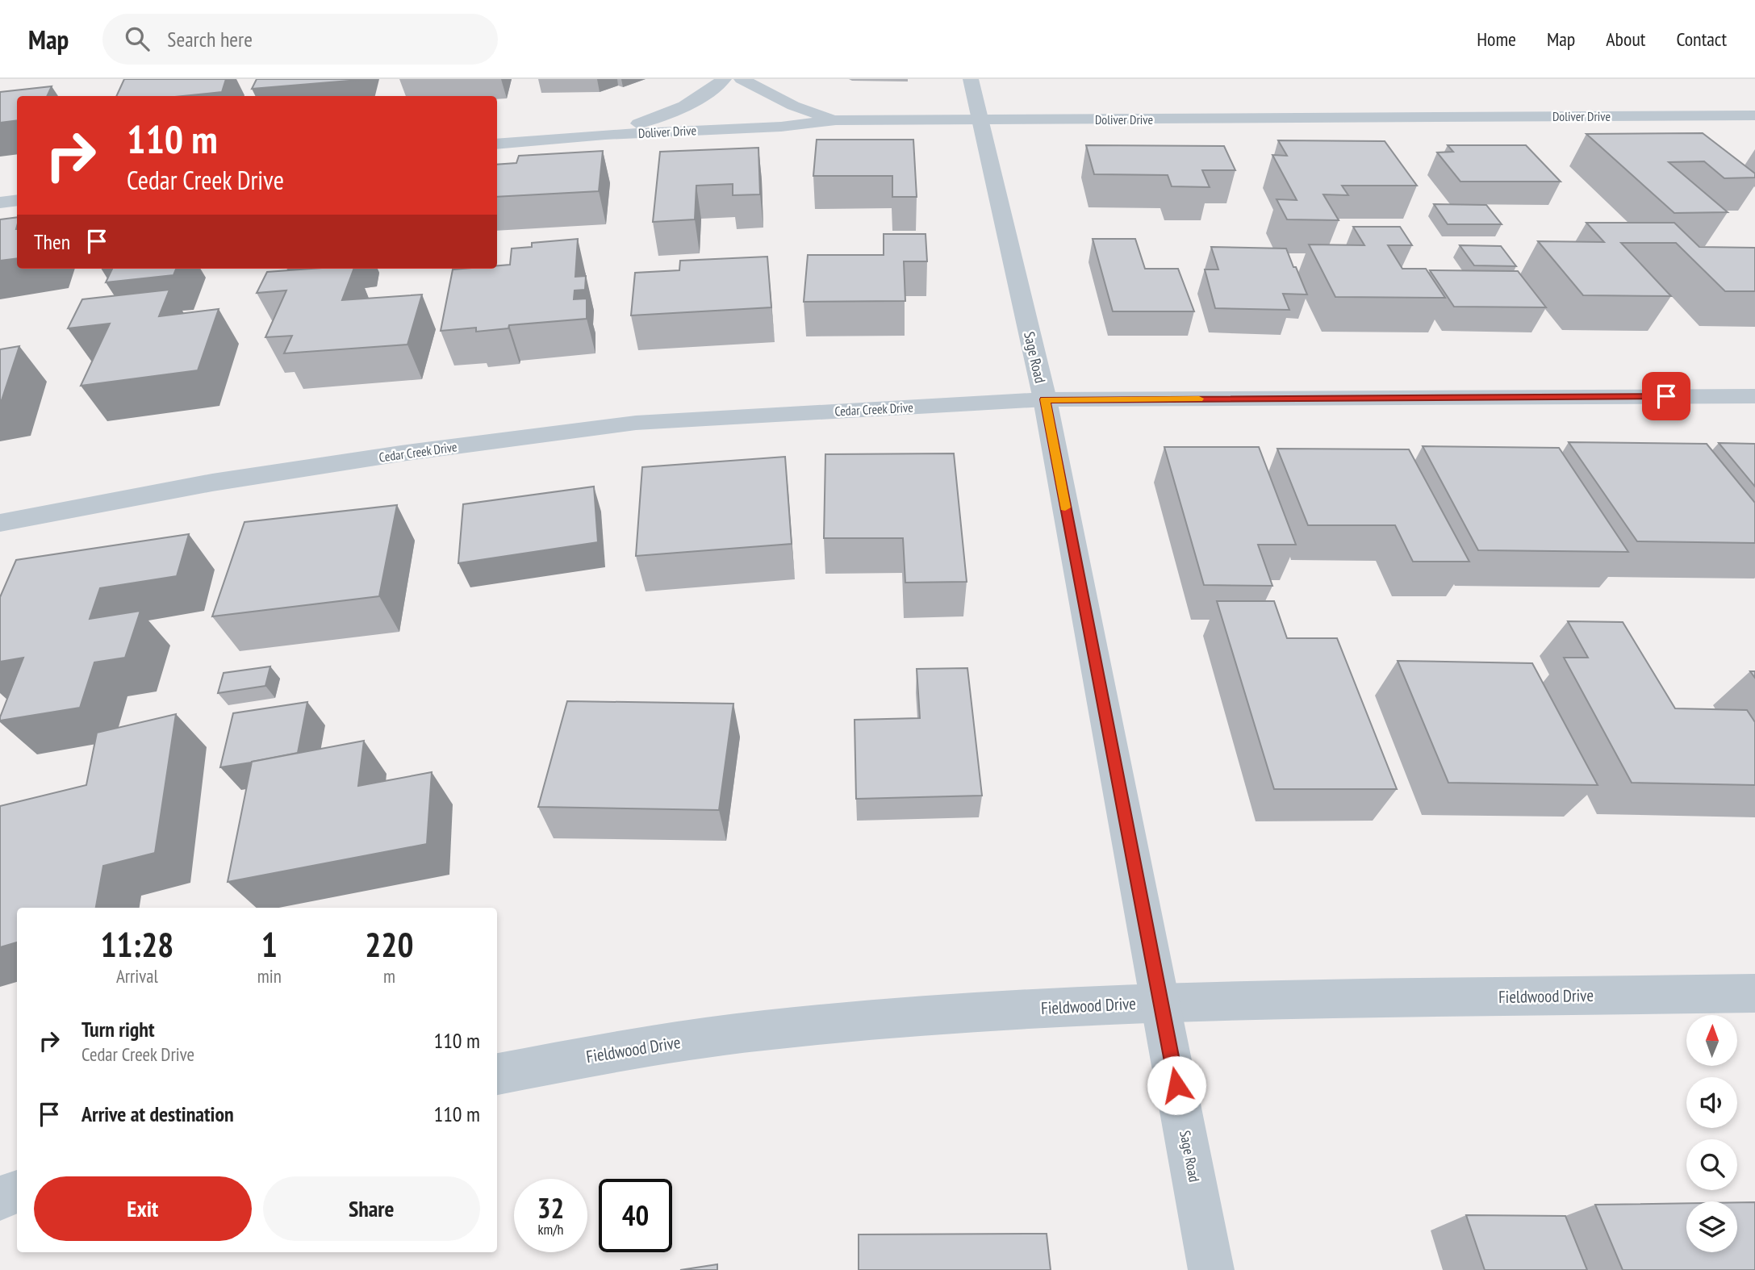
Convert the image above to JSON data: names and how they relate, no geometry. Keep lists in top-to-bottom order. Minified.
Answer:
{"streets":{"street":["Doliver Drive","Sage Road","Cedar Creek Drive","Fieldwood Drive"]},"crossings":[["Doliver Drive","Sage Road"],["Sage Road","Cedar Creek Drive"],["Sage Road","Fieldwood Drive"]],"north":"top","page":{"header":"Map","search":"Search here","nav":["Home","Map","About","Contact"],"turn":["110 m","Cedar Creek Drive"],"then":"Then","eta":["11:28","Arrival","1","min","220","m"],"list":[{"name":"Turn right","note":"Cedar Creek Drive","value":"110 m"},{"name":"Arrive at destination","value":"110 m"}],"buttons":["Exit","Share"],"speed":"32 km/h","limit":"40"}}
